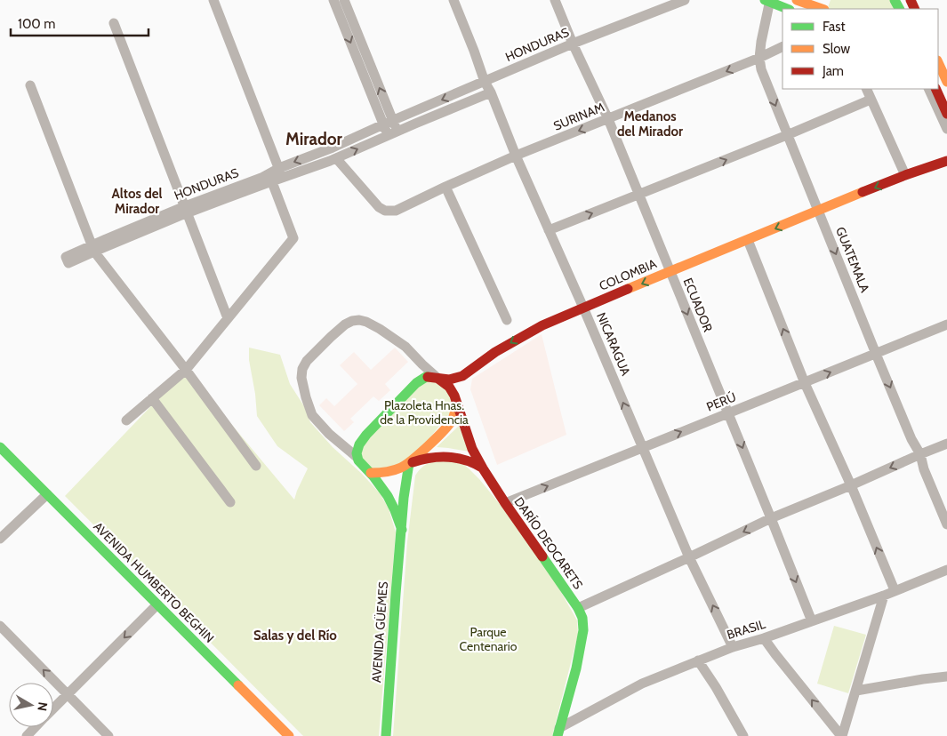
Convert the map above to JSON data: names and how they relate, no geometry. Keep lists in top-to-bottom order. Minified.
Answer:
{"streets":{"street":["HONDURAS","SURINAM","GUATEMALA","COLOMBIA","ECUADOR","NICARAGUA","PERÚ","DARÍO DEOCARETS","AVENIDA HUMBERTO BEGHIN","BRASIL","AVENIDA GÜEMES"]},"crossings":[["HONDURAS","SURINAM"],["HONDURAS","ECUADOR"],["HONDURAS","NICARAGUA"],["SURINAM","GUATEMALA"],["SURINAM","ECUADOR"],["SURINAM","NICARAGUA"],["GUATEMALA","COLOMBIA"],["GUATEMALA","PERÚ"],["COLOMBIA","ECUADOR"],["COLOMBIA","NICARAGUA"],["COLOMBIA","DARÍO DEOCARETS"],["ECUADOR","PERÚ"],["ECUADOR","BRASIL"],["NICARAGUA","PERÚ"],["NICARAGUA","BRASIL"],["PERÚ","DARÍO DEOCARETS"],["DARÍO DEOCARETS","BRASIL"]],"one_way":["NICARAGUA","PERÚ"],"districts":["Medanos del Mirador","Mirador","Altos del Mirador","Salas y del Río"],"parks":["Plazoleta Hnas. de la Providencia","Parque Centenario"],"legend":["Fast","Slow","Jam"],"scale_bar":"100 m","north":"right"}
